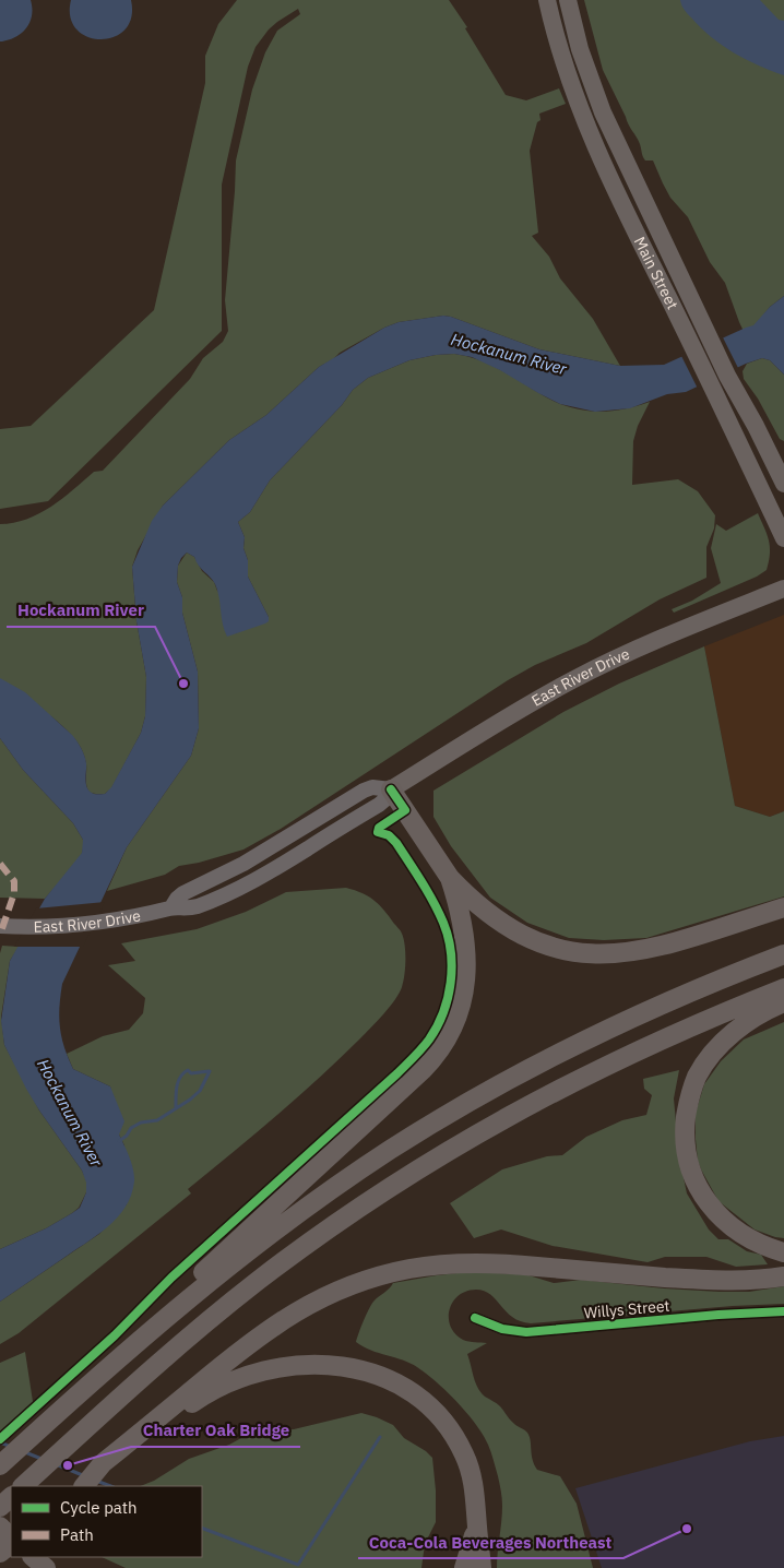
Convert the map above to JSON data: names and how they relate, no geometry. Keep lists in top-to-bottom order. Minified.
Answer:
{"streets":{"highway":["Main Street","East River Drive"],"street":["Willys Street"]},"water":["Hockanum River"],"places":["Hockanum River","Charter Oak Bridge","Coca-Cola Beverages Northeast"],"legend":["Cycle path","Path"]}
